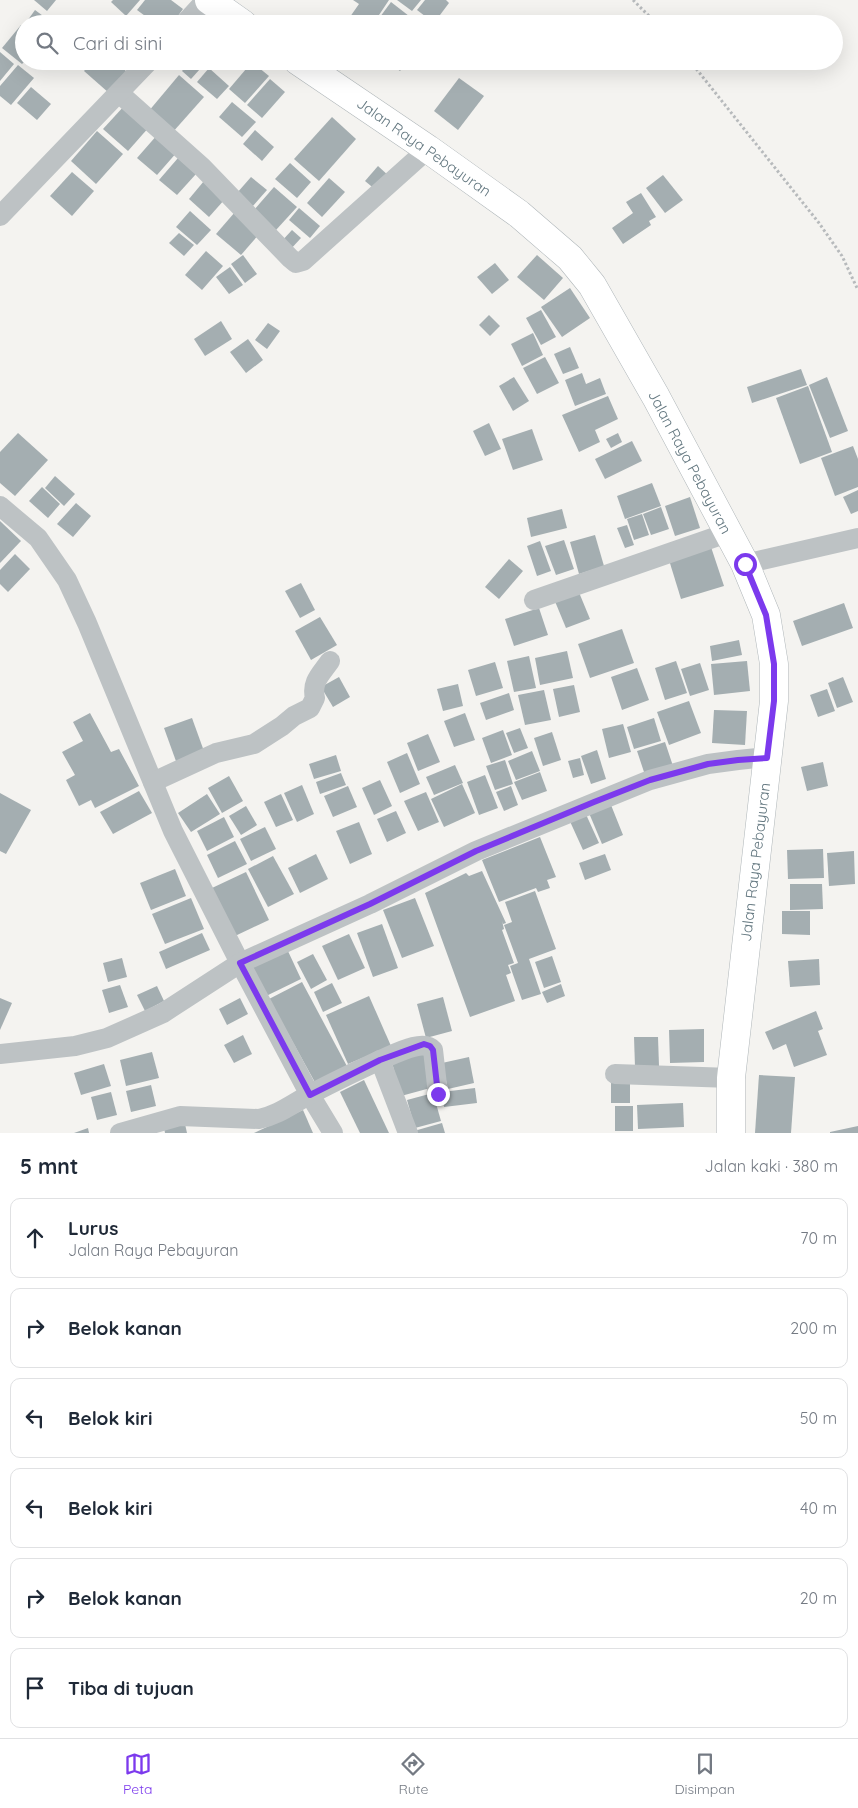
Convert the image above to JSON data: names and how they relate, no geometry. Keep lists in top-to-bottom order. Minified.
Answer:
{"streets":{"main road":["Jalan Raya Pebayuran"]},"page":{"search":"Cari di sini","heading":["5 mnt","Jalan kaki · 380 m"],"list":[["Lurus","Jalan Raya Pebayuran","70 m"],["Belok kanan","200 m"],["Belok kiri","50 m"],["Belok kiri","40 m"],["Belok kanan","20 m"],"Tiba di tujuan"],"nav":["Peta","Rute","Disimpan"]}}
